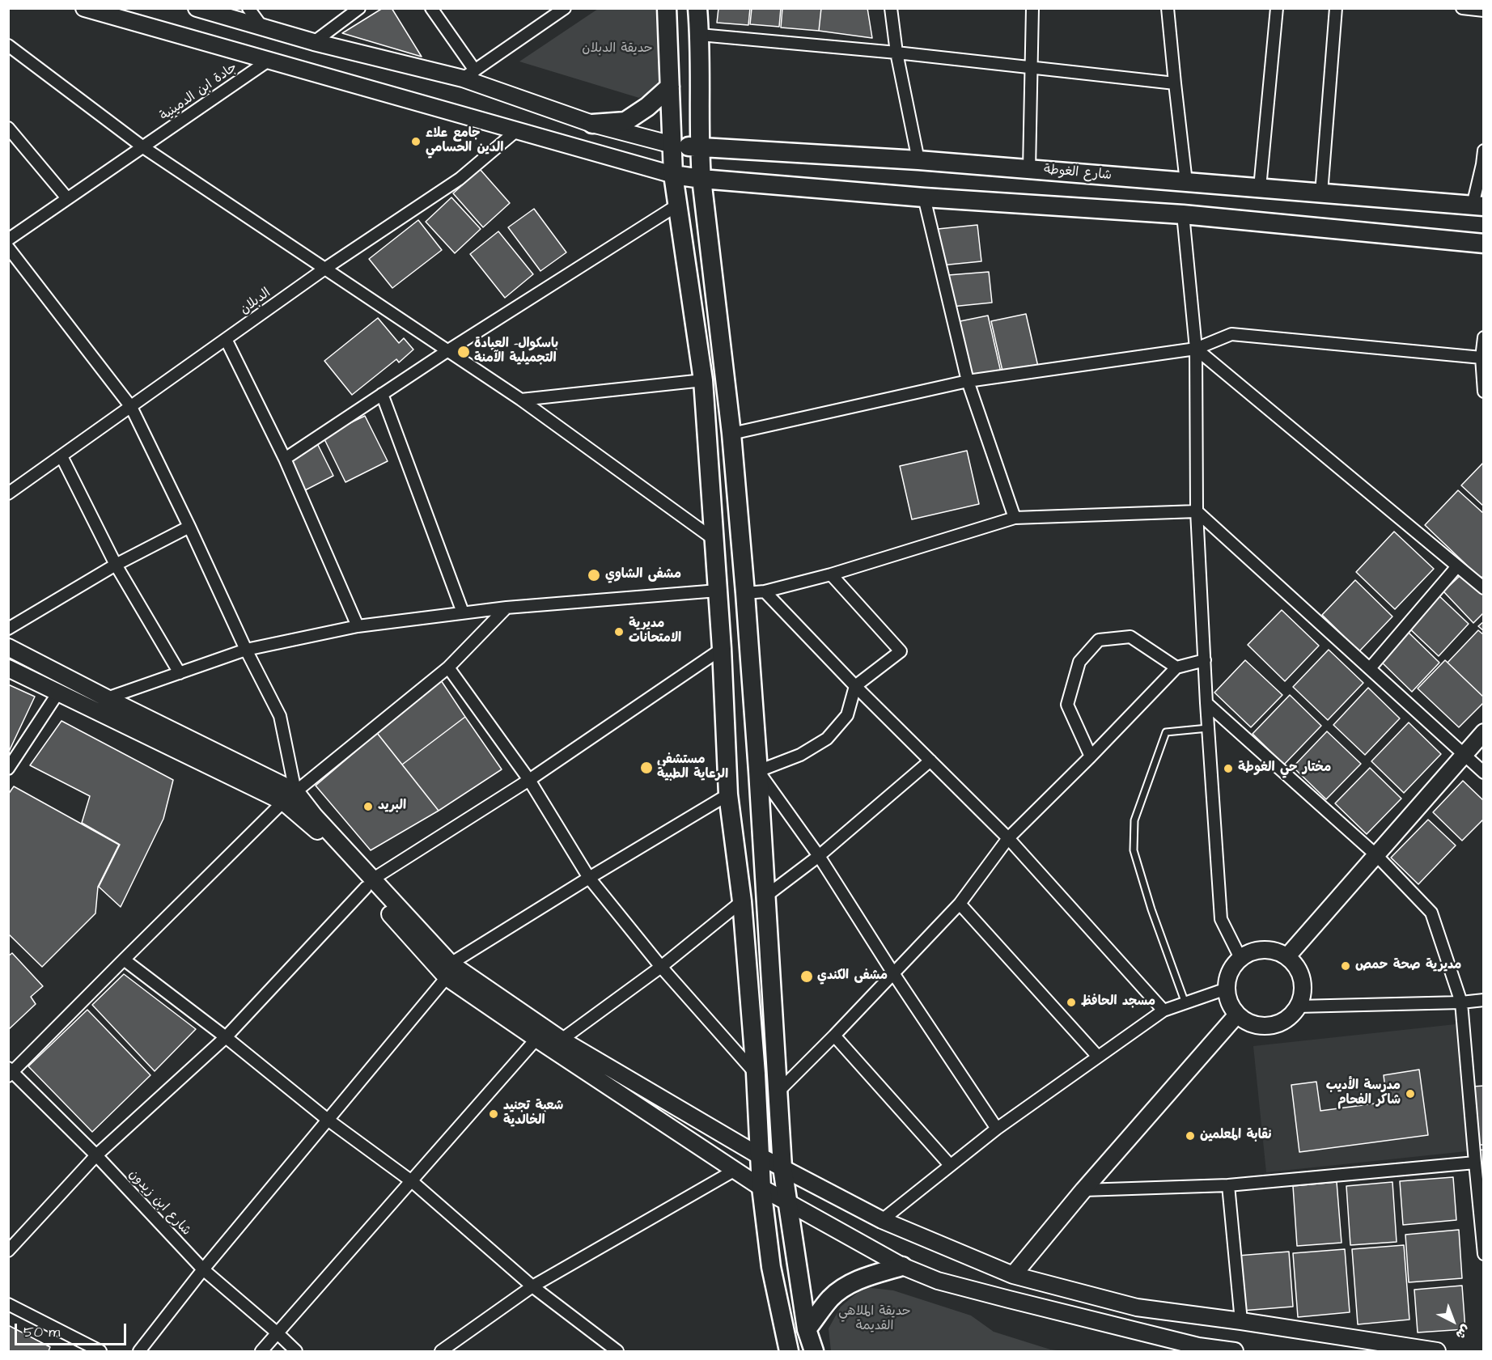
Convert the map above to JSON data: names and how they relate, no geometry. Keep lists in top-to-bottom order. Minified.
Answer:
{"streets":{"main road":["شارع الغوطة"],"street":["جادة ابن الدمينية","الدبلان","شارع ابن زيدون"]},"parks":["حديقة الدبلان","حديقة الملاهي القديمة"],"places":["جامع علاء الدين الحسامي","باسكوال- العيادة التجميلية الآمنة","مشفى الشاوي","مديرية الامتحانات","مستشفى الرعاية الطبية","مختار حي الغوطة","البريد","مديرية صحة حمص","مشفى الكندي","مسجد الحافظ","مدرسة الأديب شاكر الفحام","شعبة تجنيد الخالدية","نقابة المعلمين"],"scale_bar":"50 m","north":"bottom right"}
